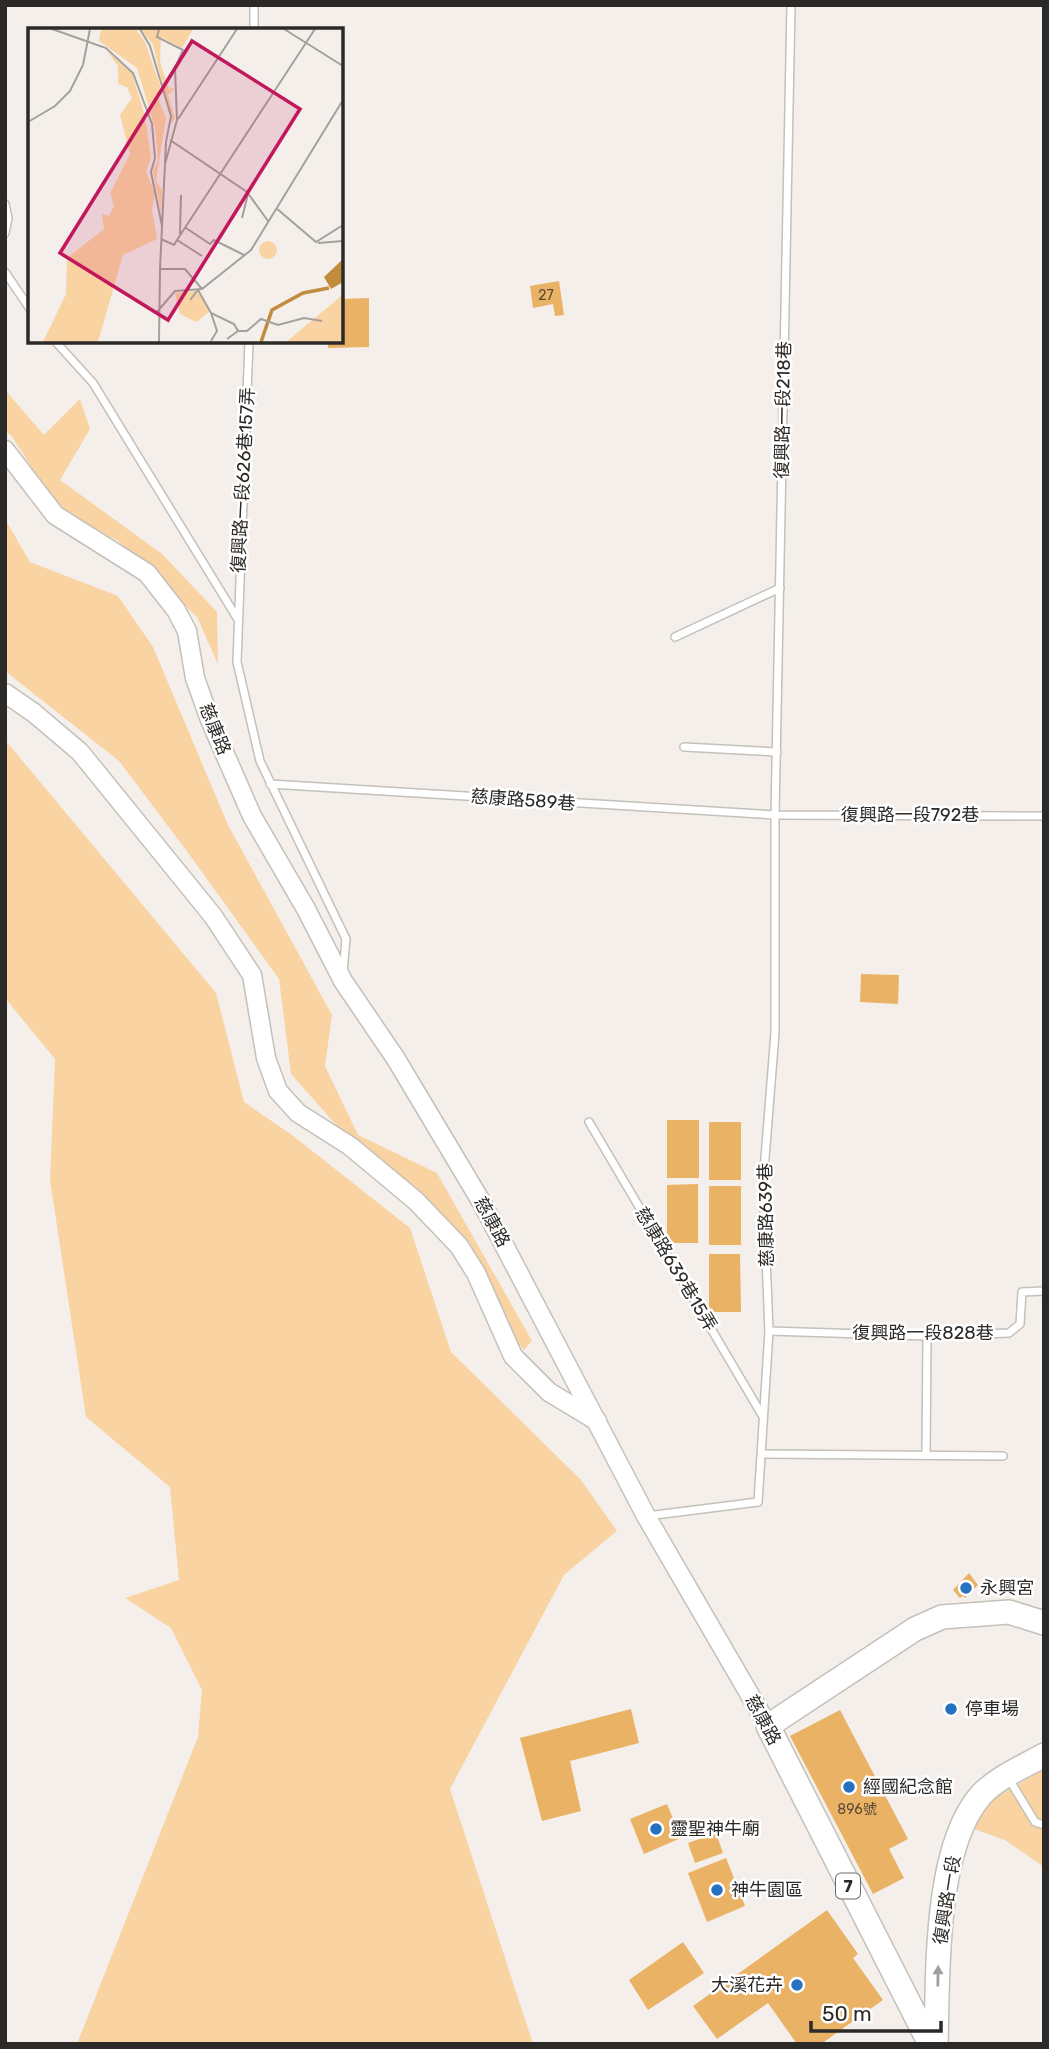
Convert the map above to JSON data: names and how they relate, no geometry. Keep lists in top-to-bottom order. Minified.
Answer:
{"streets":{"main road":["慈康路","7","復興路一段"],"lane":["復興路一段218巷","復興路一段626巷157弄","慈康路589巷","復興路一段792巷","慈康路639巷","慈康路639巷15弄","復興路一段828巷"]},"crossings":[["復興路一段218巷","慈康路589巷"],["復興路一段218巷","復興路一段792巷"],["復興路一段218巷","慈康路639巷"],["慈康路","慈康路639巷"],["慈康路589巷","復興路一段792巷"],["慈康路589巷","慈康路639巷"],["復興路一段792巷","慈康路639巷"],["慈康路639巷","慈康路639巷15弄"],["慈康路639巷","復興路一段828巷"]],"one_way":["復興路一段"],"places":["永興宮","停車場","經國紀念館","靈聖神牛廟","神牛園區","大溪花卉"],"house_numbers":["27","896號"],"scale_bar":"50 m"}
